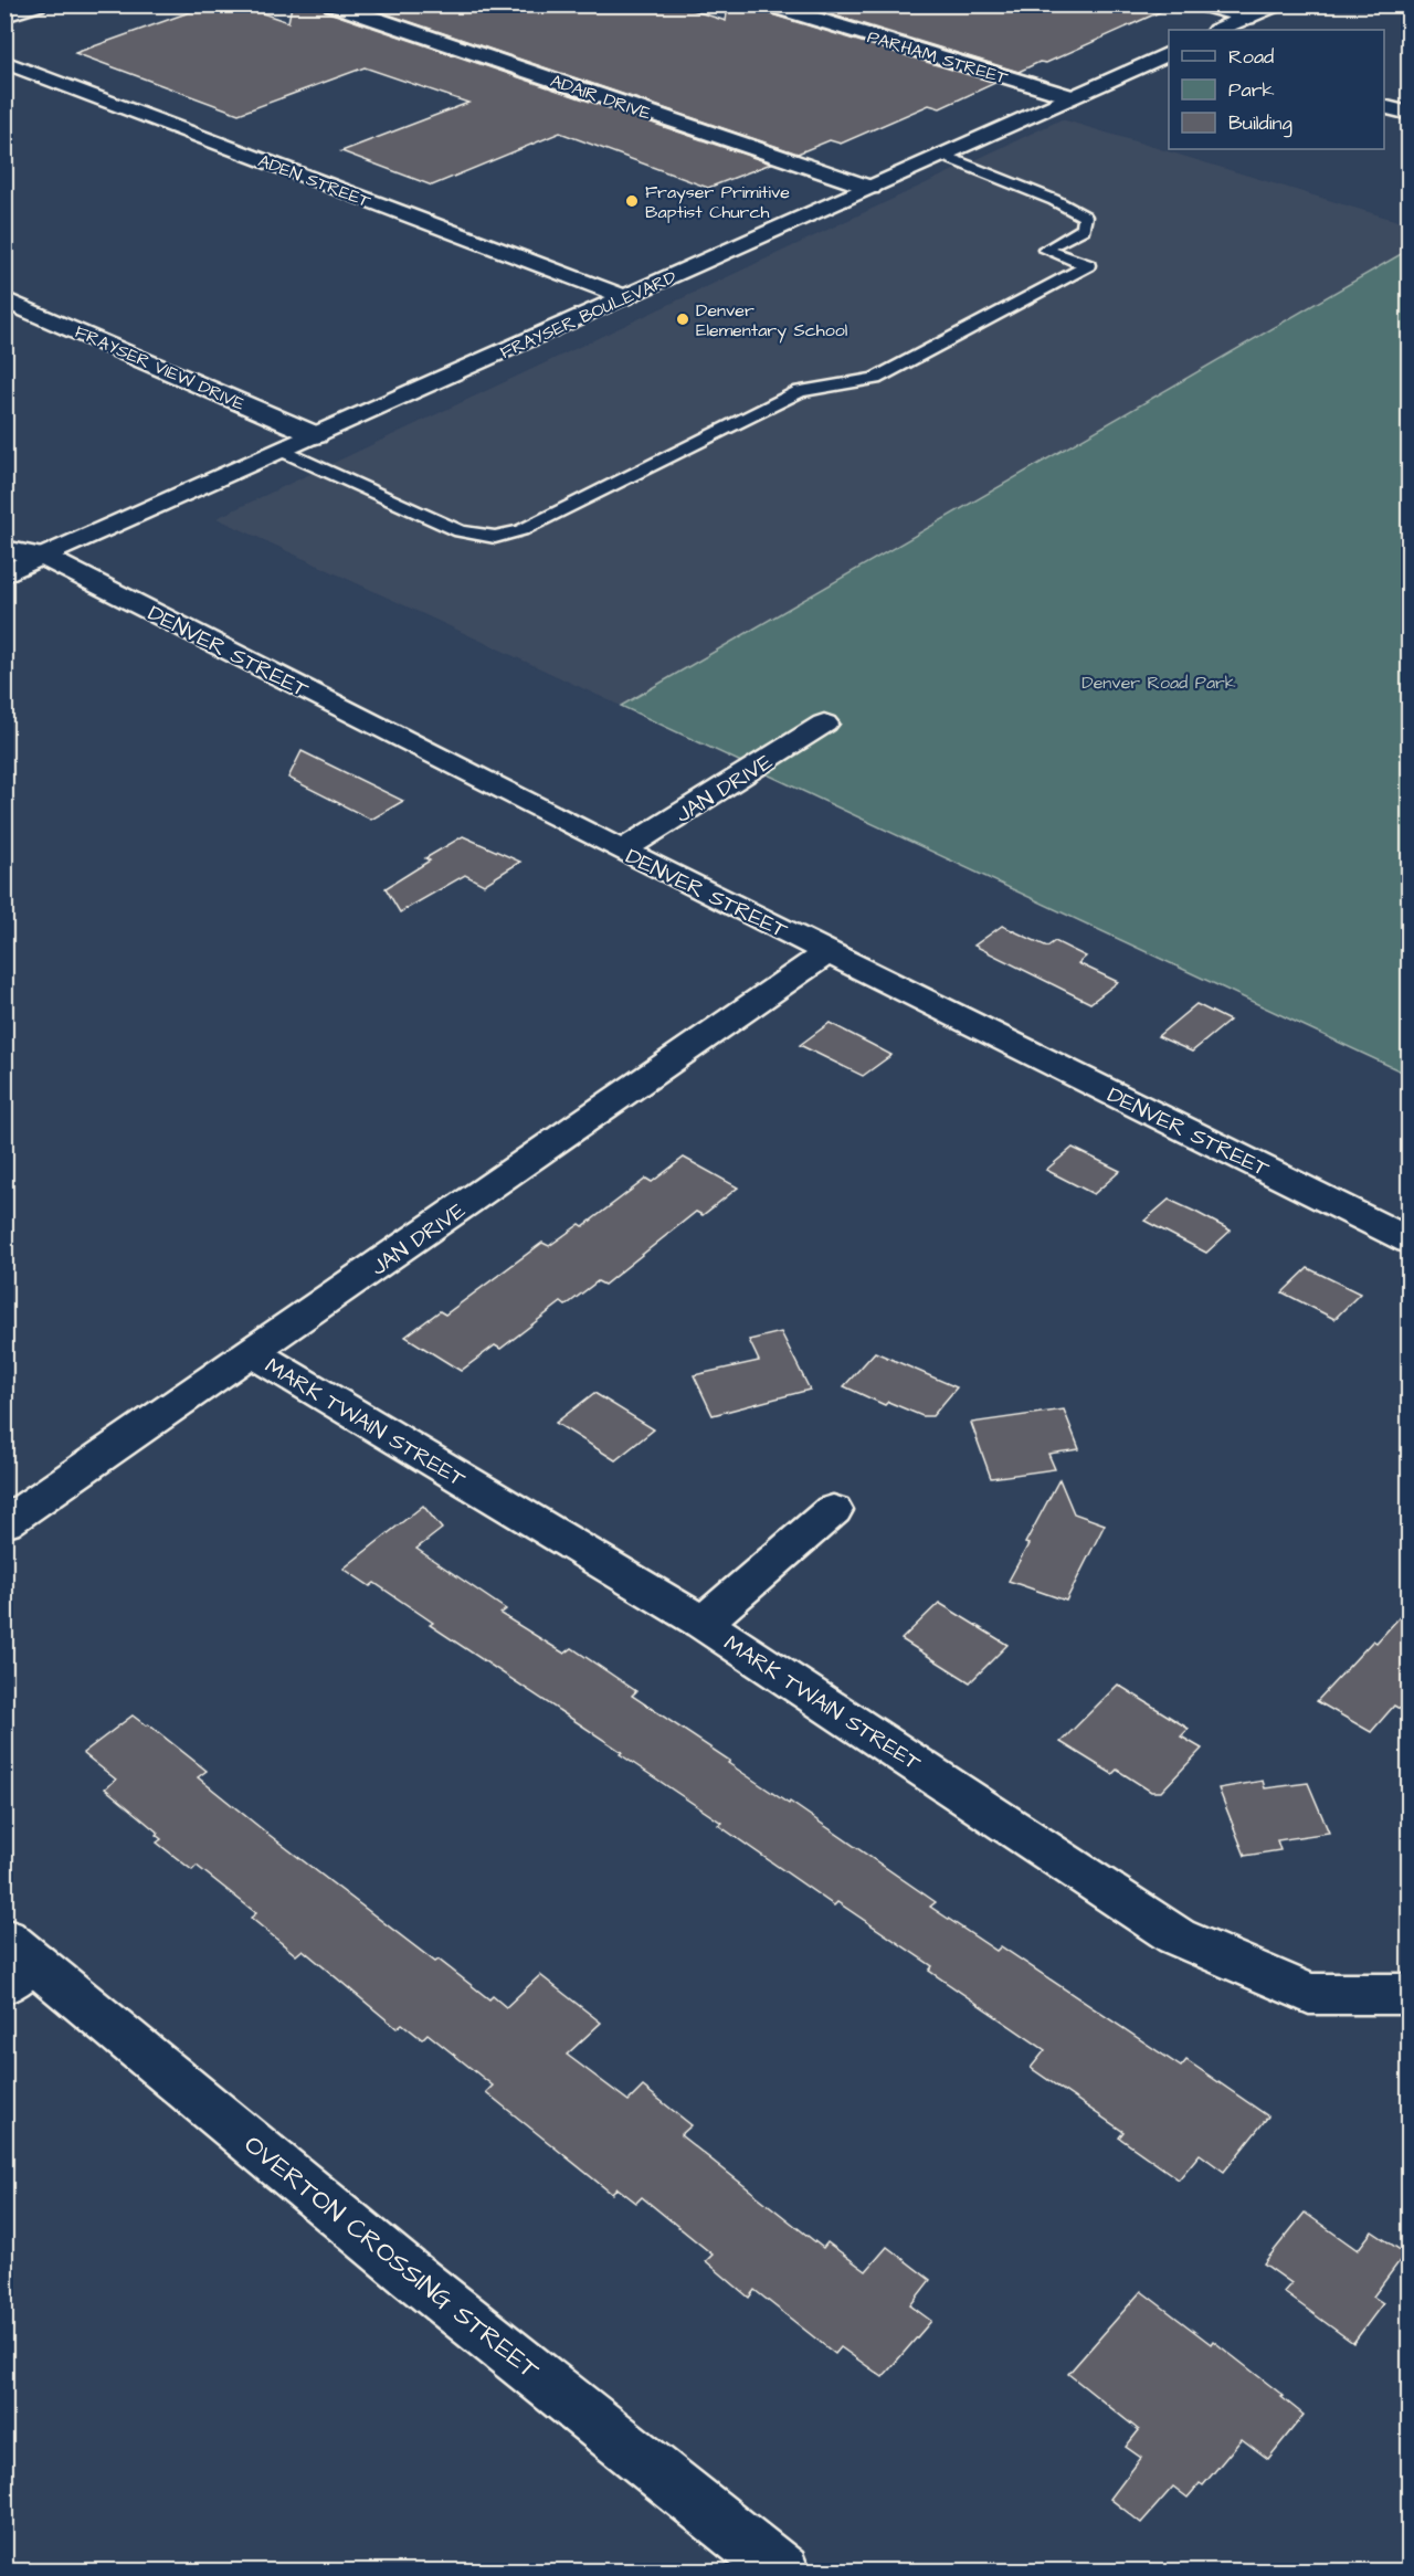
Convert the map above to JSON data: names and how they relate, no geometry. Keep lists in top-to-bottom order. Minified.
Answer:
{"streets":{"street":["PARHAM STREET","ADAIR DRIVE","ADEN STREET","FRAYSER BOULEVARD","FRAYSER VIEW DRIVE","DENVER STREET","JAN DRIVE","MARK TWAIN STREET","OVERTON CROSSING STREET"]},"crossings":[["PARHAM STREET","FRAYSER BOULEVARD"],["ADAIR DRIVE","FRAYSER BOULEVARD"],["ADEN STREET","FRAYSER BOULEVARD"],["FRAYSER BOULEVARD","FRAYSER VIEW DRIVE"],["FRAYSER BOULEVARD","DENVER STREET"],["DENVER STREET","JAN DRIVE"],["JAN DRIVE","MARK TWAIN STREET"]],"parks":["Denver Road Park"],"places":["Frayser Primitive Baptist Church","Denver Elementary School"],"legend":["Road","Park","Building"]}
